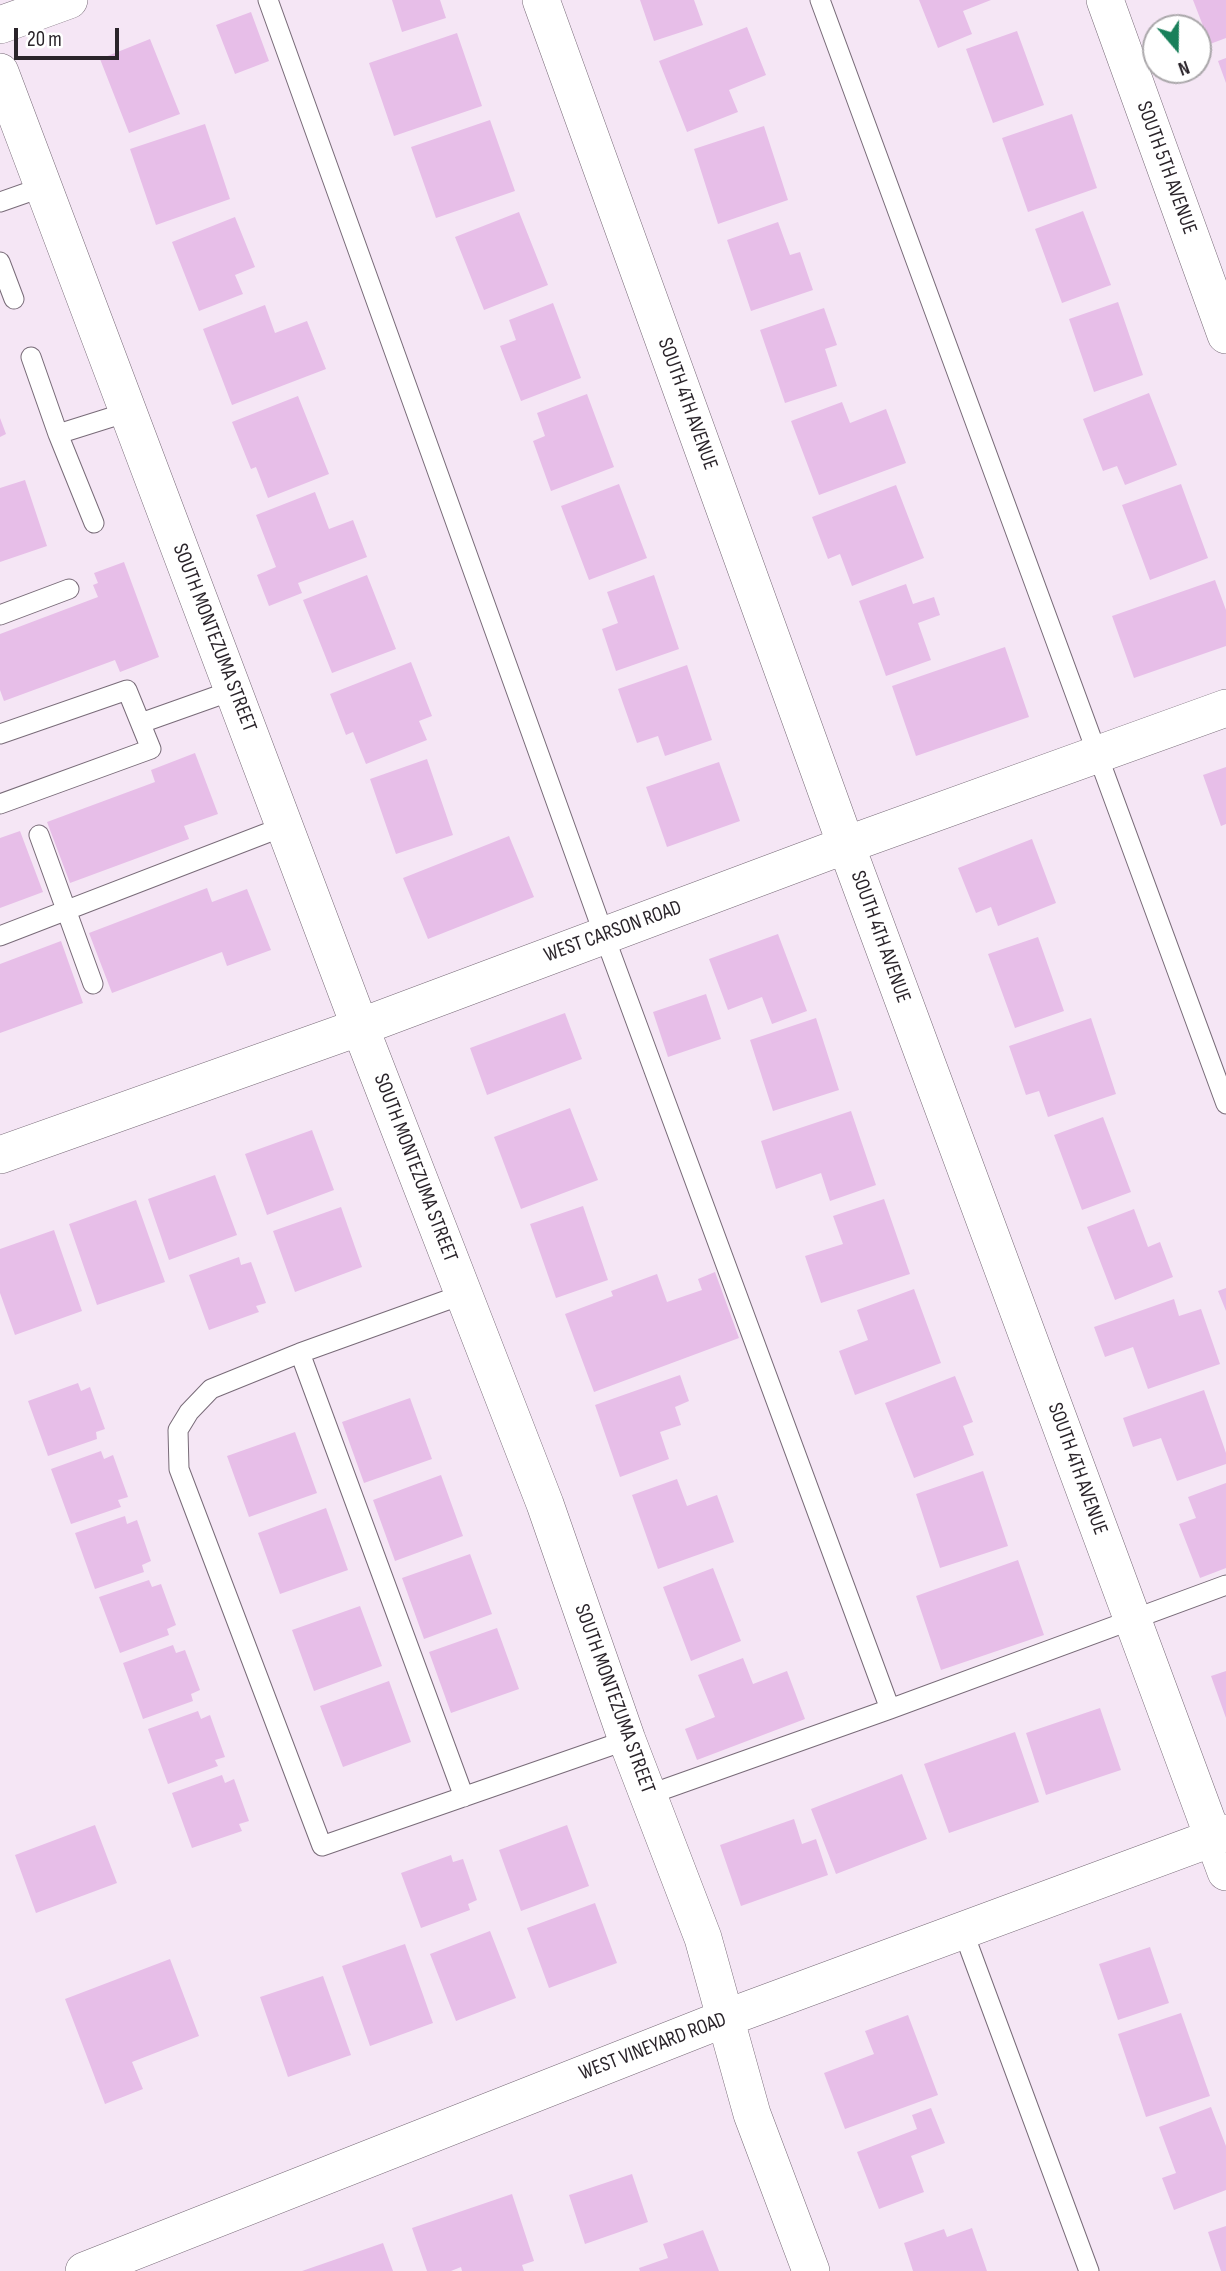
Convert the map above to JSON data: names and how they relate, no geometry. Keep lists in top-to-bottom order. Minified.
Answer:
{"streets":{"street":["SOUTH 5TH AVENUE","SOUTH 4TH AVENUE","SOUTH MONTEZUMA STREET","WEST CARSON ROAD","WEST VINEYARD ROAD"]},"crossings":[["SOUTH 4TH AVENUE","WEST CARSON ROAD"],["SOUTH 4TH AVENUE","WEST VINEYARD ROAD"],["SOUTH MONTEZUMA STREET","WEST CARSON ROAD"],["SOUTH MONTEZUMA STREET","WEST VINEYARD ROAD"]],"scale_bar":"20 m","north":"bottom"}
